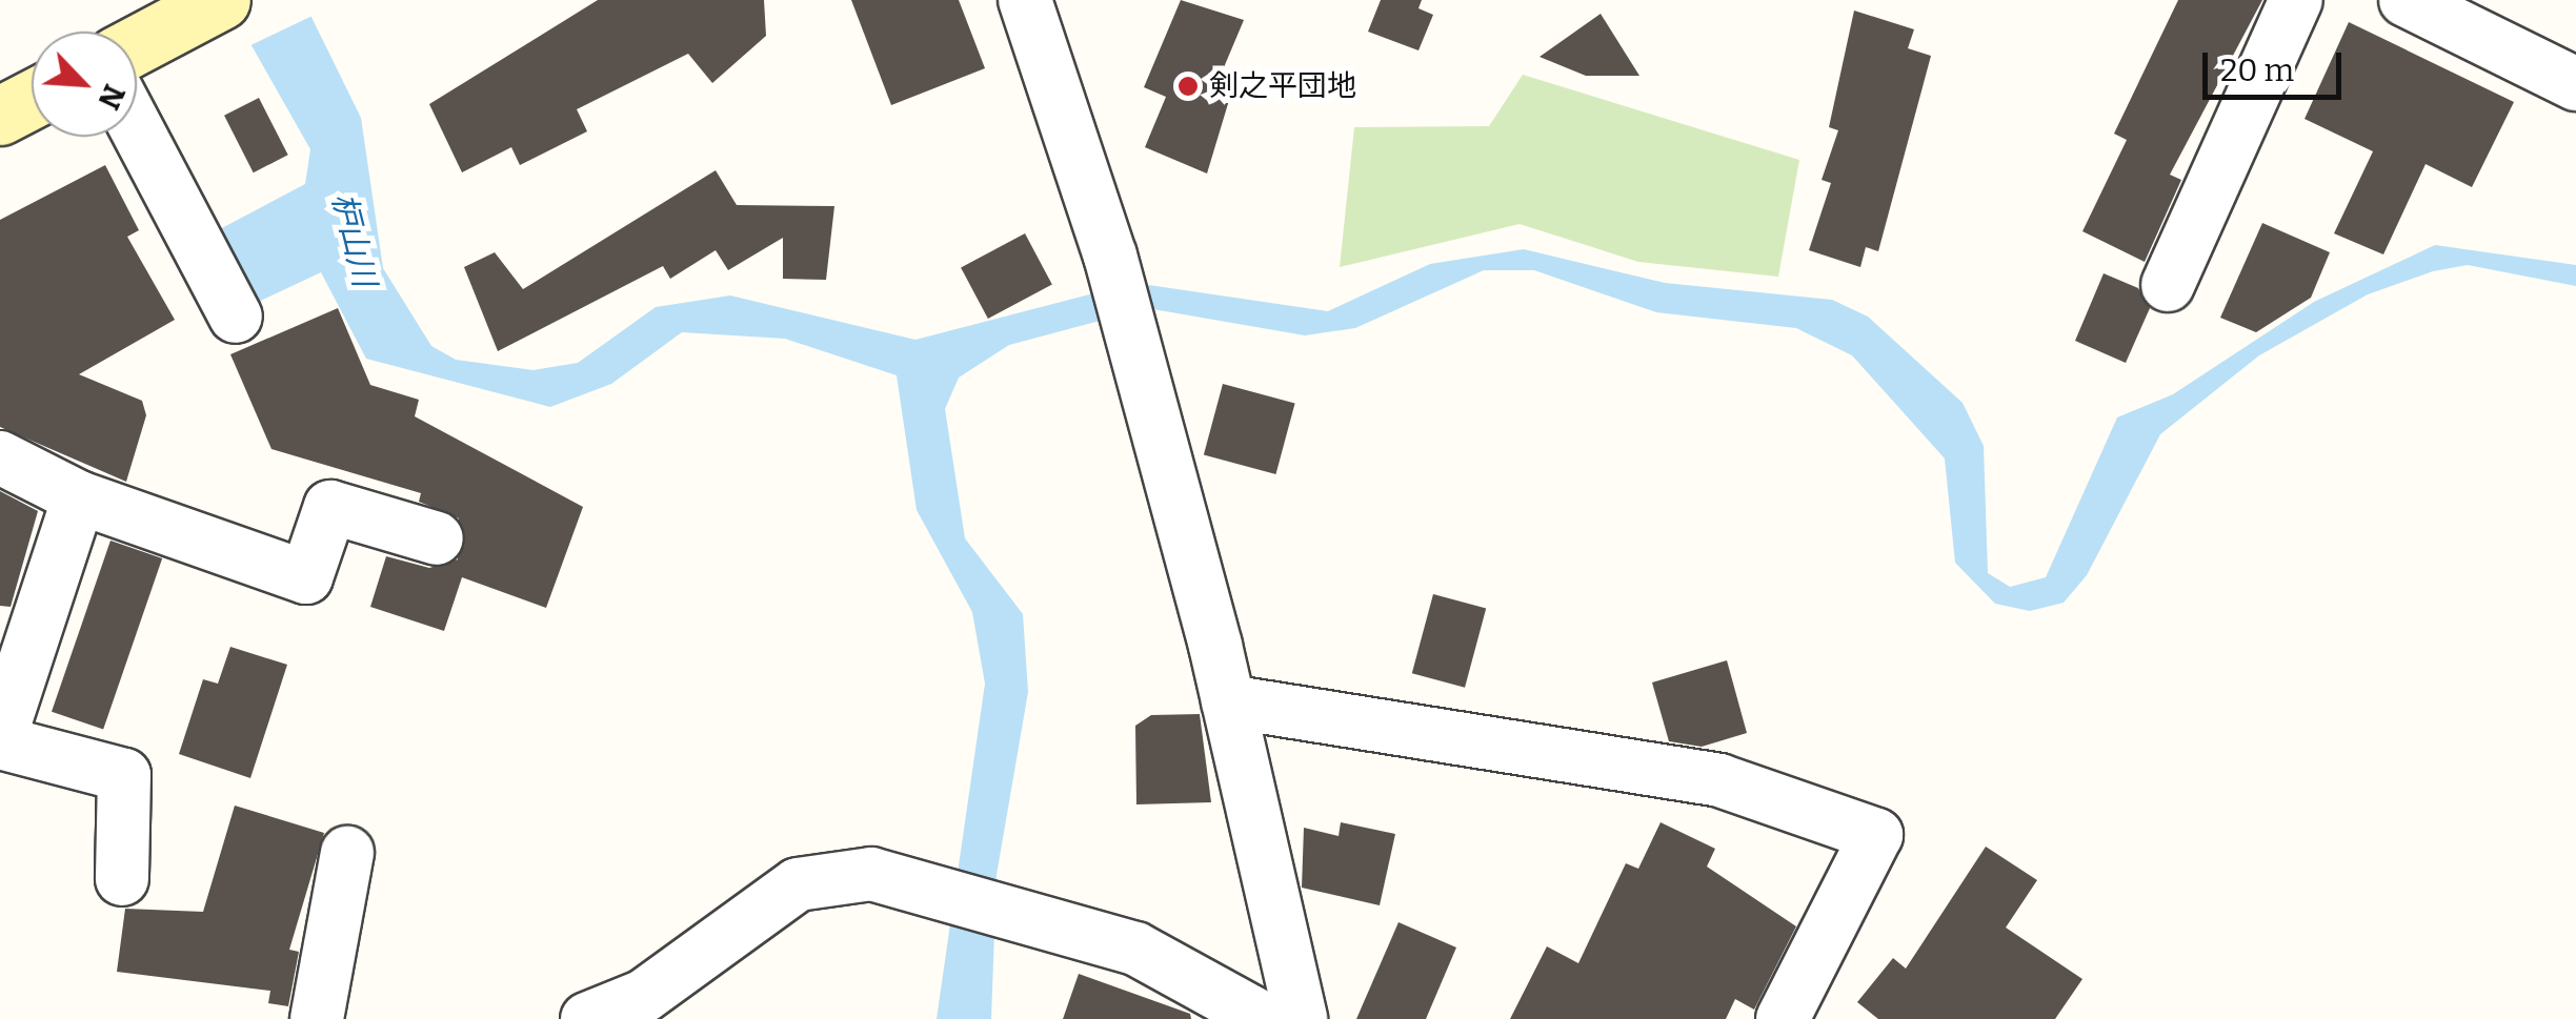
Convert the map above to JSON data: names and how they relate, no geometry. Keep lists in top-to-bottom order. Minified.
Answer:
{"water":["枦山川"],"places":["剣之平団地"],"scale_bar":"20 m","north":"bottom right"}
